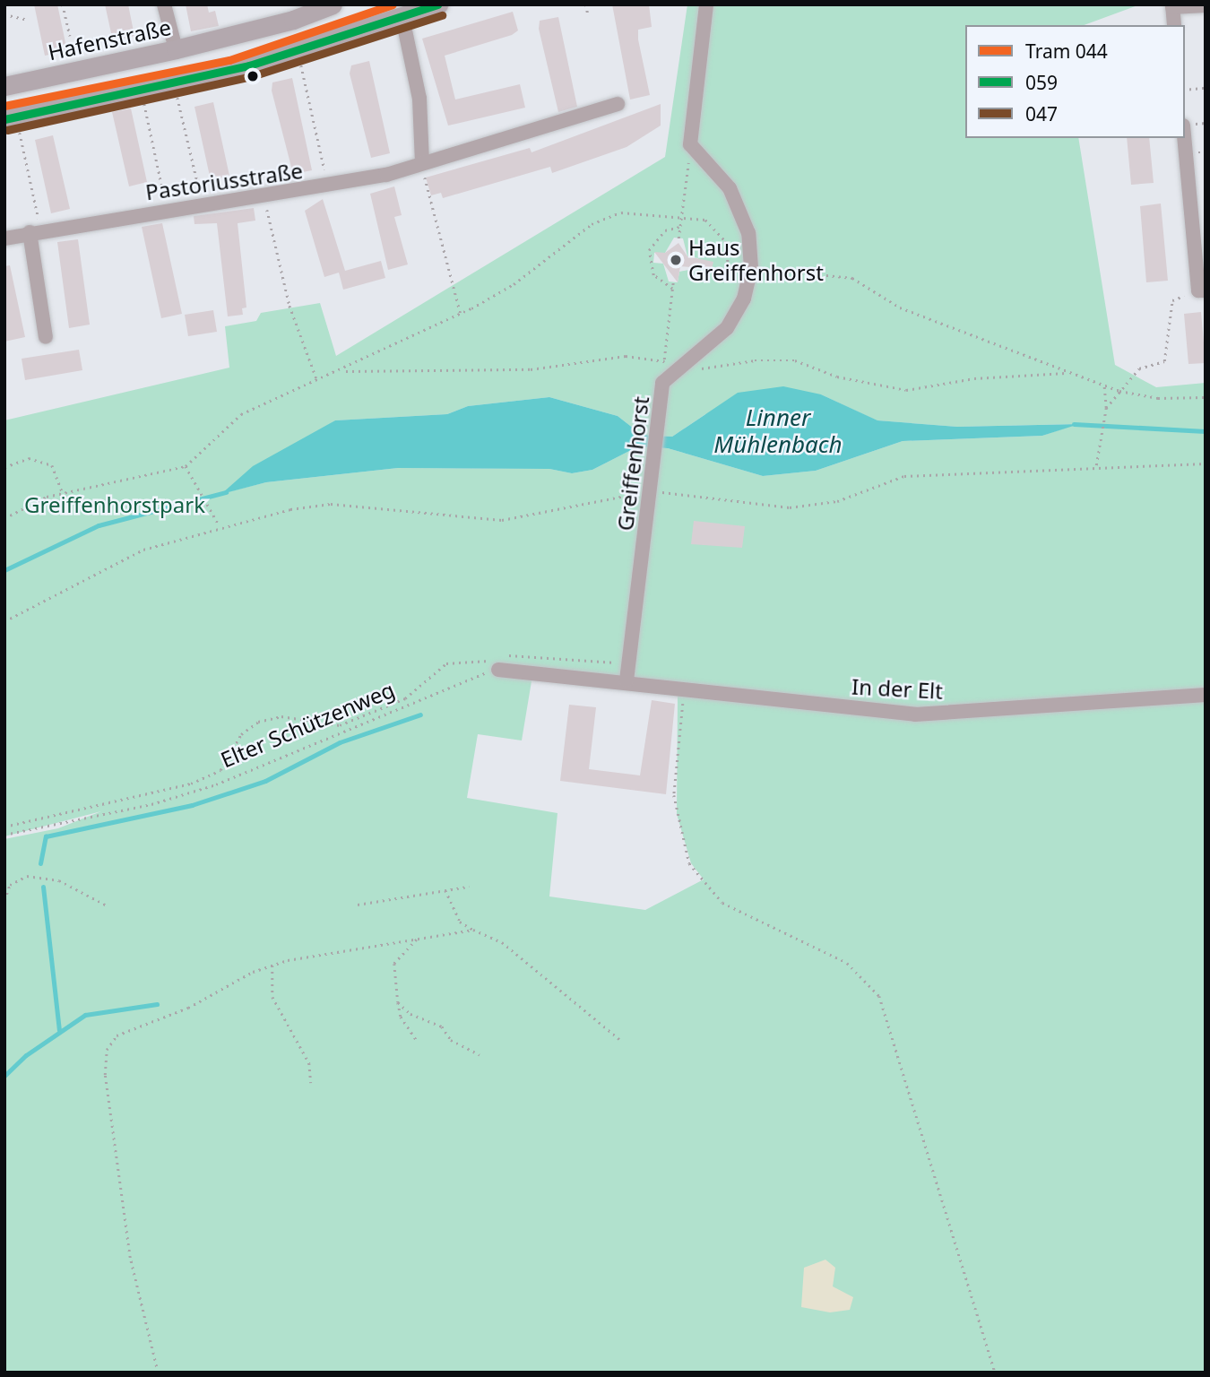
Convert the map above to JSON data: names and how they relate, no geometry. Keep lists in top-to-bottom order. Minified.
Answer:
{"streets":{"main road":["Hafenstraße"],"street":["Pastoriusstraße","Greiffenhorst","In der Elt"],"path":["Elter Schützenweg"]},"crossings":[["Greiffenhorst","In der Elt"]],"water":["Linner Mühlenbach"],"parks":["Greiffenhorstpark"],"places":["Haus Greiffenhorst"],"lines":["tram line 044","transit line 059","transit line 047"],"legend":["Tram 044","059","047"]}
